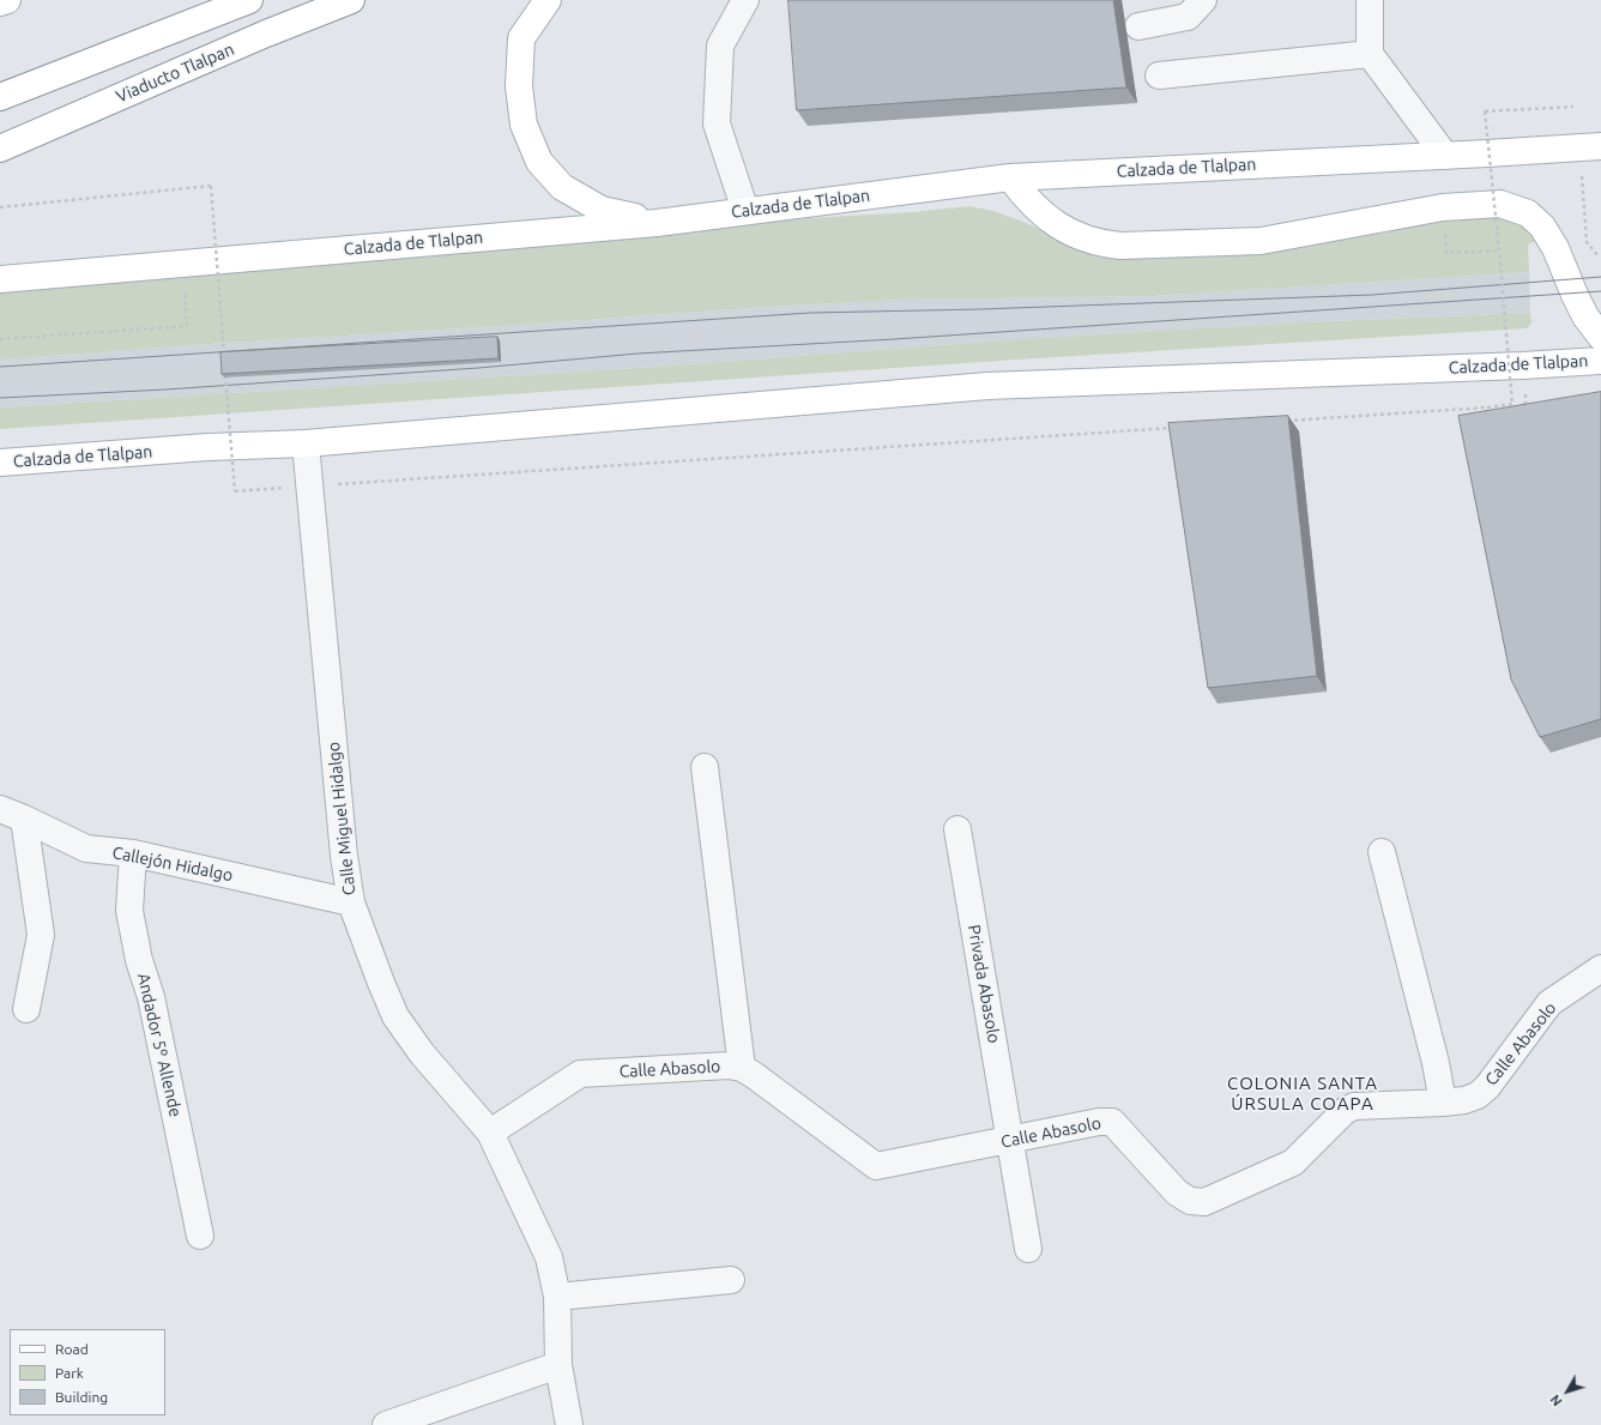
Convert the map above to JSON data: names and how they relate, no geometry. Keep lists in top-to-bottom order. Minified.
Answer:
{"streets":{"main road":["Viaducto Tlalpan","Calzada de Tlalpan"],"street":["Calle Miguel Hidalgo","Callejón Hidalgo","Privada Abasolo","Calle Abasolo","Andador 5º Allende"]},"crossings":[["Calzada de Tlalpan","Calle Miguel Hidalgo"],["Calle Miguel Hidalgo","Callejón Hidalgo"],["Calle Miguel Hidalgo","Calle Abasolo"],["Callejón Hidalgo","Andador 5º Allende"],["Privada Abasolo","Calle Abasolo"]],"districts":["COLONIA SANTA ÚRSULA COAPA"],"legend":["Road","Park","Building"],"north":"bottom left"}
